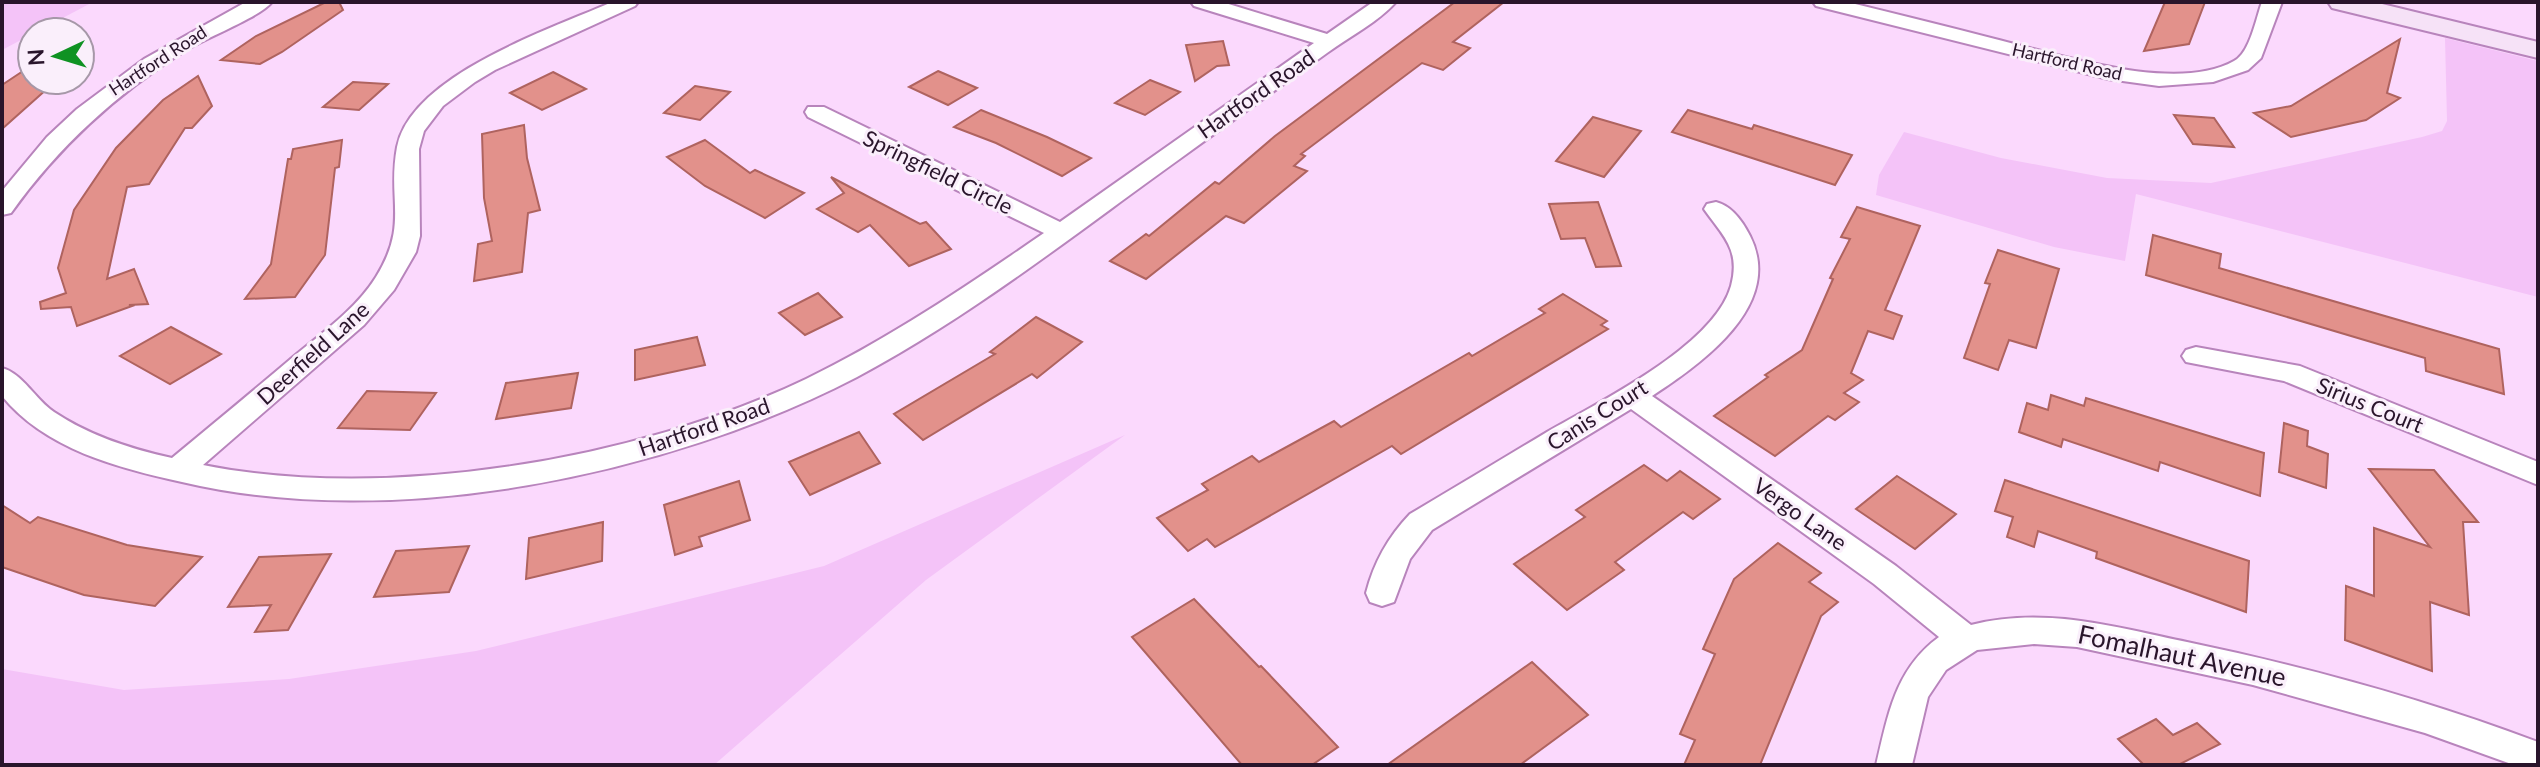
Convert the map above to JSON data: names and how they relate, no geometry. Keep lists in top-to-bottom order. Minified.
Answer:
{"streets":{"street":["Hartford Road","Springfield Circle","Deerfield Lane","Sirius Court","Canis Court","Vergo Lane","Fomalhaut Avenue"]},"crossings":[["Hartford Road","Springfield Circle"],["Hartford Road","Deerfield Lane"],["Canis Court","Vergo Lane"],["Vergo Lane","Fomalhaut Avenue"]],"north":"left"}
